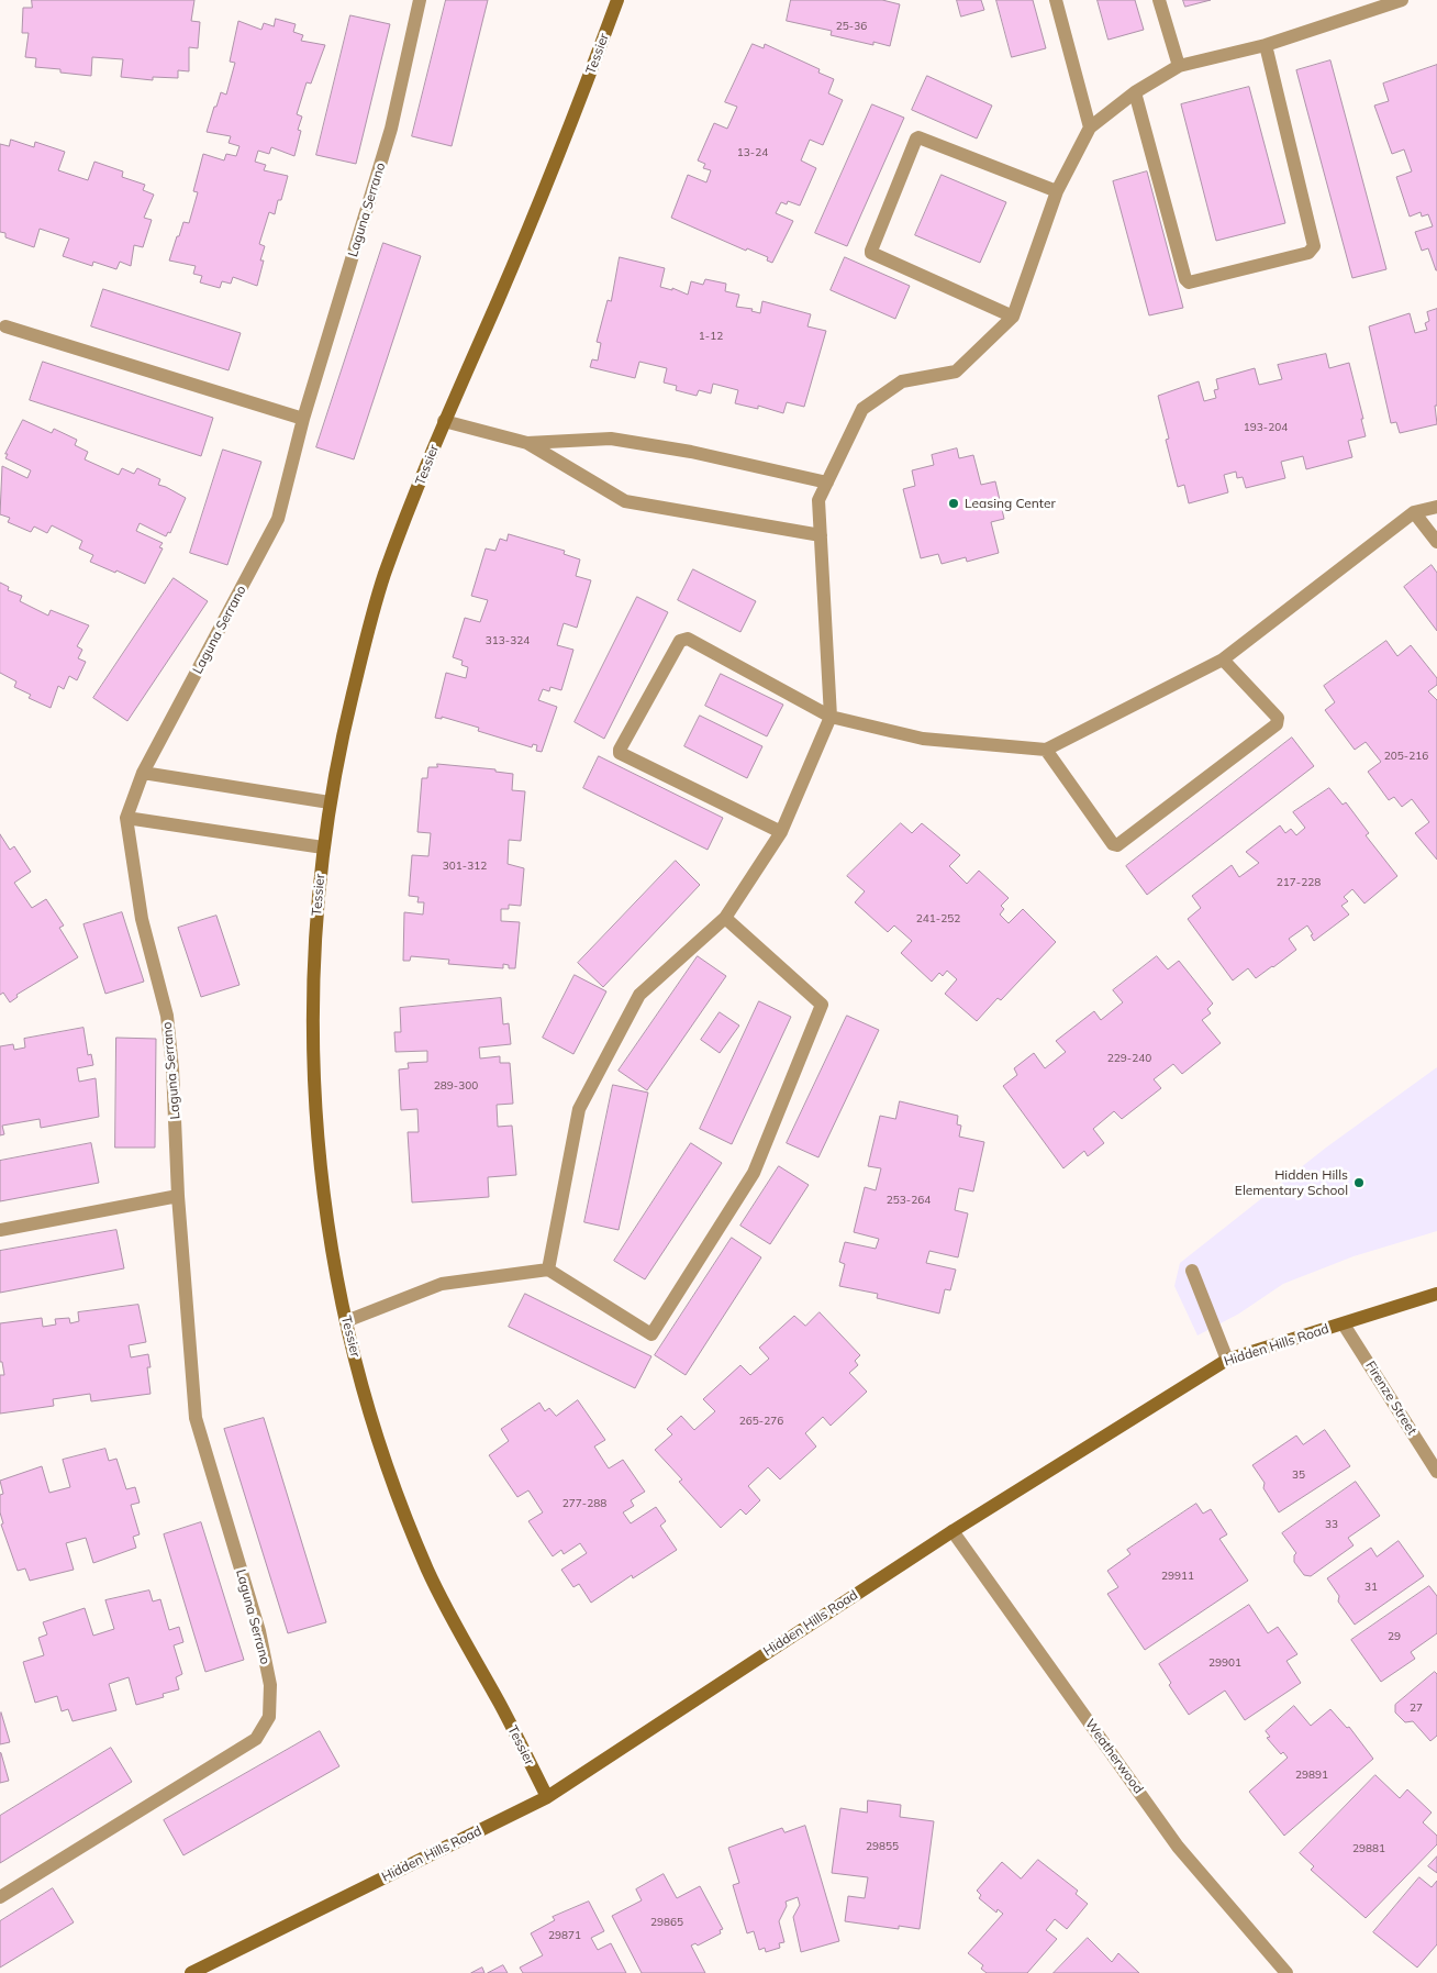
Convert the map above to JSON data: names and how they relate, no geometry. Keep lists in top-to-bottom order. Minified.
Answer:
{"streets":{"street":["Tessier","Laguna Serrano","Hidden Hills Road","Firenze Street","Weatherwood"]},"crossings":[["Tessier","Hidden Hills Road"],["Hidden Hills Road","Firenze Street"],["Hidden Hills Road","Weatherwood"]],"places":["Leasing Center","Hidden Hills Elementary School"],"house_numbers":["25-36","13-24","1-12","193-204","313-324","205-216","301-312","217-228","241-252","229-240","289-300","253-264","265-276","35","277-288","33","29911","31","29","29901","27","29891","29855","29881","29865","29871"]}
